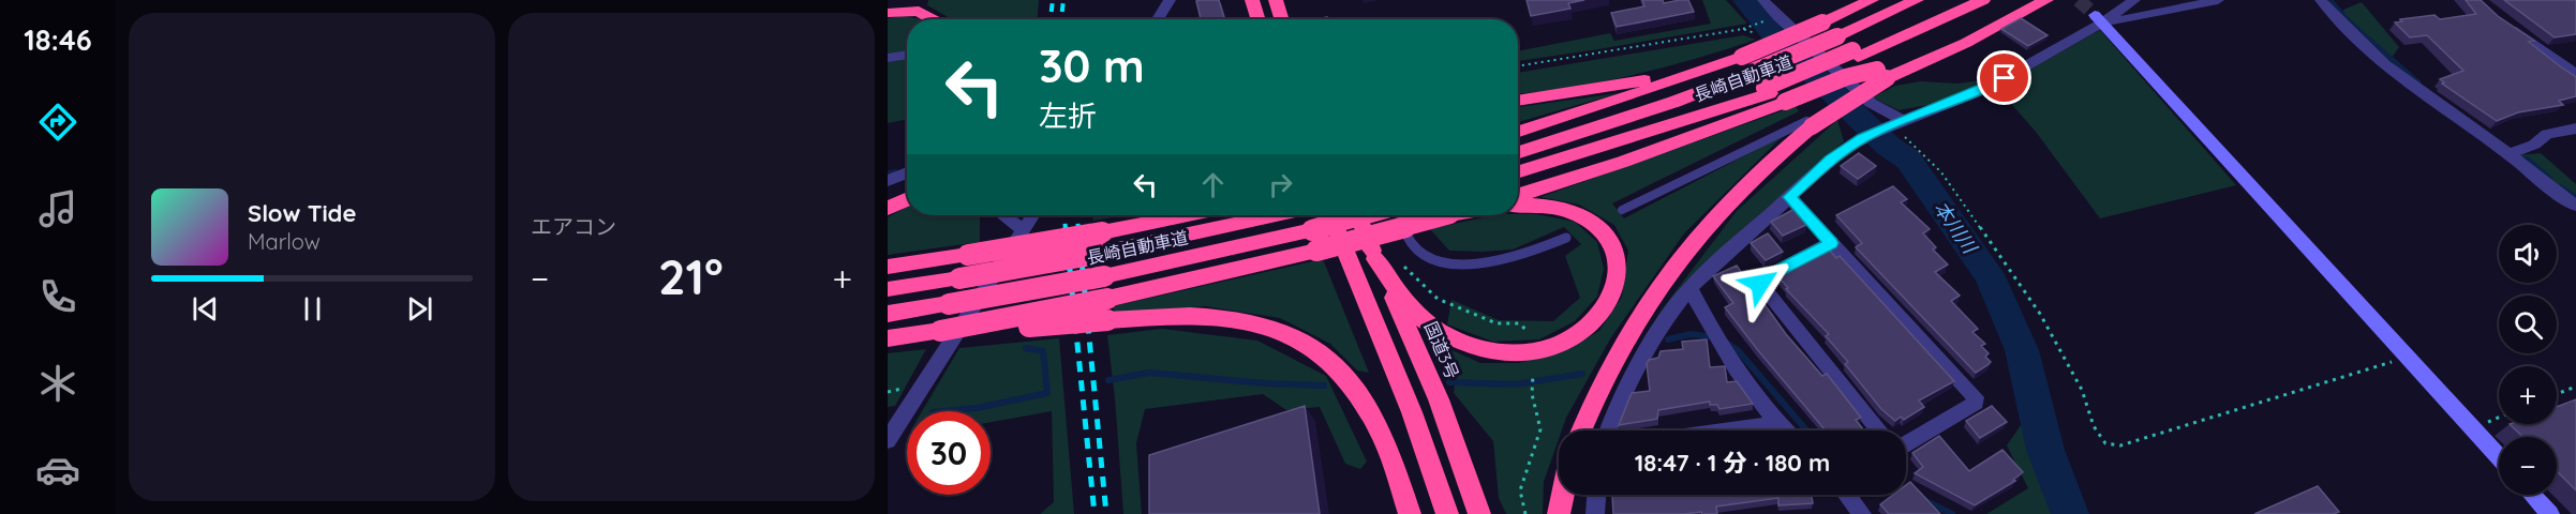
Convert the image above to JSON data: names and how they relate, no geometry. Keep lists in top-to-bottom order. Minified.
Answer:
{"streets":{"highway":["長崎自動車道","国道3号"]},"water":["本川川"],"page":{"tabs":"18:46","tile":"エアコン","turn":["30 m","左折"],"song":["Slow Tide","Marlow"],"map_buttons":["+","−"],"heat":["−","21°","+"],"limit":"30","trip":"18:47 · 1 分 · 180 m"}}
